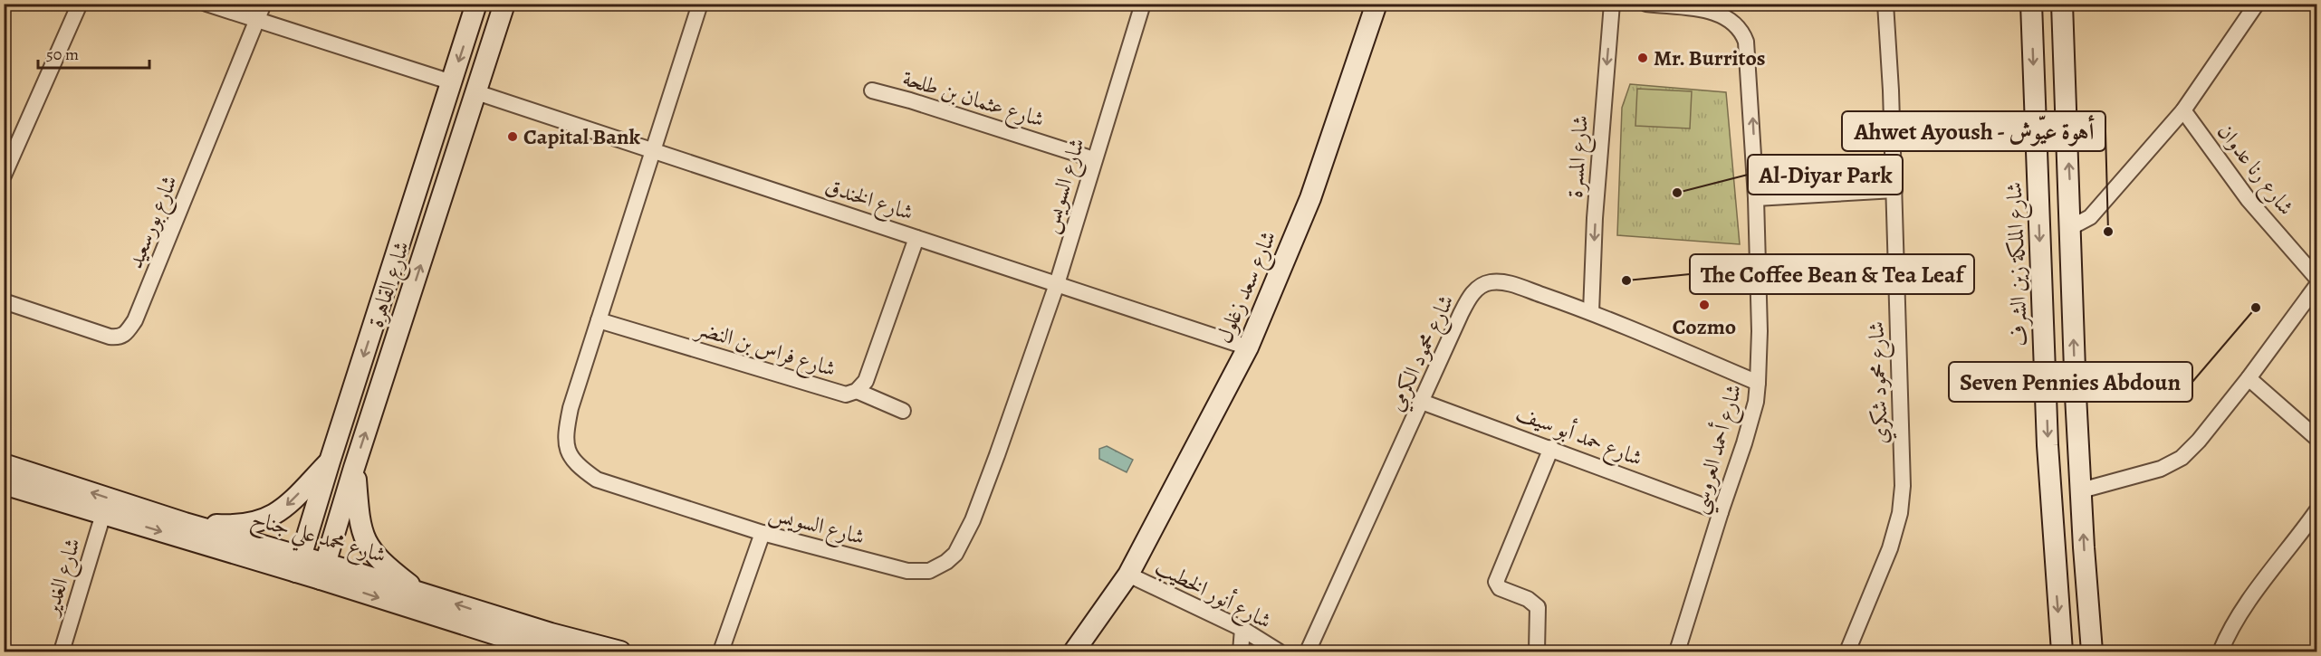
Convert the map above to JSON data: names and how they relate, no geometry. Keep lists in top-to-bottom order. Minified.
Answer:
{"streets":{"main road":["شارع الملكة زين الشرف","شارع القاهرة","شارع سعد زغلول","شارع محمد علي جناح"],"street":["شارع عثمان بن طلحة","شارع المسرة","شارع رنا عدوان","شارع السويس","شارع الخندق","شارع بورسعيد","شارع فراس بن النضر","شارع محمود الكرمي","شارع محمود شكري","شارع حمد أبو سيف","شارع أحمد العروسي","شارع الغدير","شارع أنور الخطيب"]},"crossings":[["شارع عثمان بن طلحة","شارع السويس"],["شارع المسرة","شارع محمود الكرمي"],["شارع السويس","شارع الخندق"],["شارع السويس","شارع فراس بن النضر"],["شارع الخندق","شارع القاهرة"],["شارع الخندق","شارع سعد زغلول"],["شارع الخندق","شارع فراس بن النضر"],["شارع القاهرة","شارع محمد علي جناح"],["شارع سعد زغلول","شارع أنور الخطيب"],["شارع محمود الكرمي","شارع حمد أبو سيف"],["شارع محمود الكرمي","شارع أحمد العروسي"],["شارع حمد أبو سيف","شارع أحمد العروسي"],["شارع محمد علي جناح","شارع الغدير"]],"one_way":["شارع المسرة"],"places":["Mr. Burritos","Capital Bank","Al-Diyar Park","Ahwet Ayoush - أهوة عيّوش","The Coffee Bean & Tea Leaf","Cozmo","Seven Pennies Abdoun"],"scale_bar":"50 m"}
